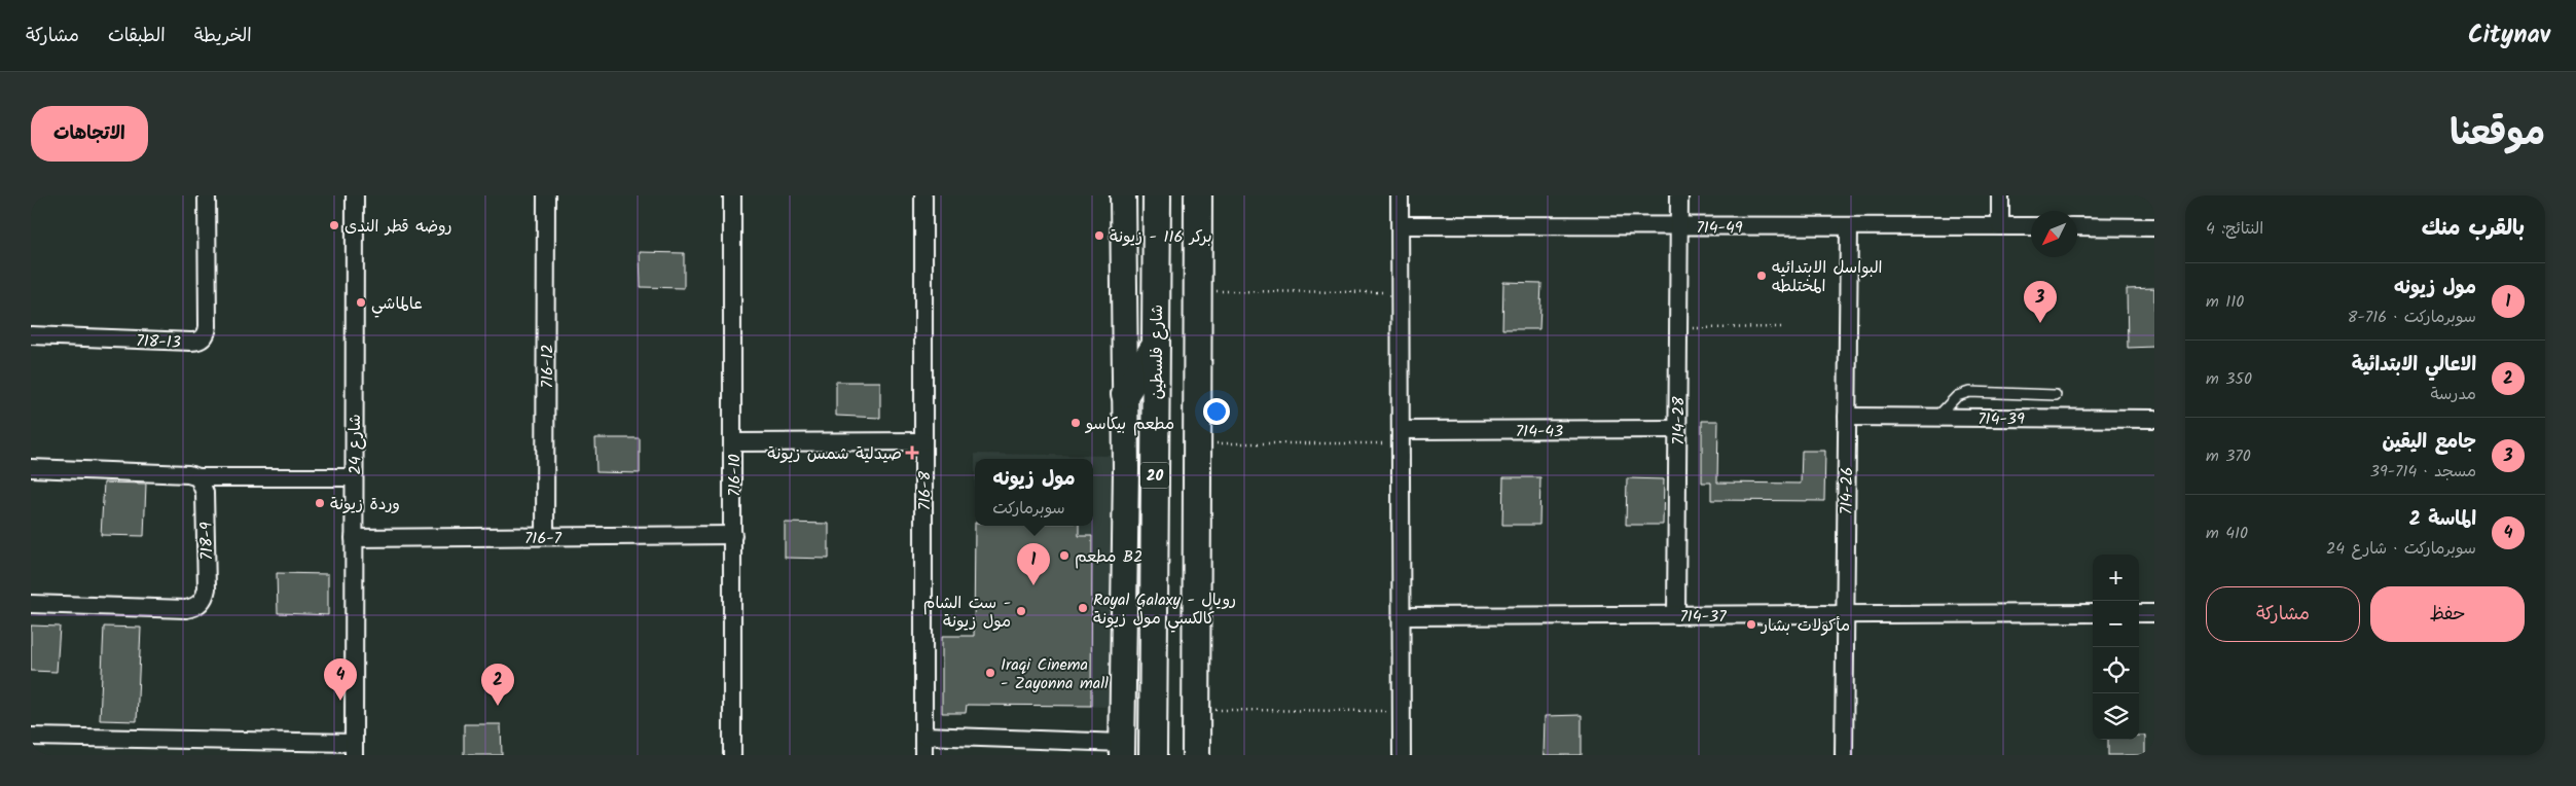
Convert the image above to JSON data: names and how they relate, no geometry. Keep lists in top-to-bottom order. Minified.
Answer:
{"streets":{"main road":["شارع فلسطين","20"],"street":["714-49","718-13","716-12","714-39","714-28","714-43","شارع 24","716-10","716-8","714-26","716-7","718-9","714-37"]},"crossings":[["714-49","714-28"],["714-49","714-26"],["716-12","716-7"],["714-39","714-26"],["714-28","714-43"],["714-28","714-37"],["شارع 24","716-7"],["716-10","716-7"],["714-26","714-37"]],"places":{"other":["روضه قطر الندى","بركر 116 - زيونة","البواسل الابتدائيه المختلطه","عالماشي","مطعم بيكاسو","وردة زيونة","مطعم B2","Royal Galaxy - رويال كالكسي مول زيونة","ست الشام - مول زيونة","مأكولات بشار","Iraqi Cinema - Zayonna mall"],"health":["صيدلية شمس زيونة"]},"north":"bottom left","page":{"header":"Citynav","nav":["الخريطة","الطبقات","مشاركة"],"title":"موقعنا","buttons":["الاتجاهات",["حفظ","مشاركة"]],"heading":["بالقرب منك","النتائج: 4"],"list":[{"mark":"1","name":"مول زيونه","note":"سوبرماركت · 716-8","value":"110 m"},{"mark":"2","name":"الاعالي الابتدائية","note":"مدرسة","value":"350 m"},{"mark":"3","name":"جامع اليقين","note":"مسجد · 714-39","value":"370 m"},{"mark":"4","name":"الماسة 2","note":"سوبرماركت · شارع 24","value":"410 m"}],"pins":["3","1","4","2"],"popup":["مول زيونه","سوبرماركت"],"map_buttons":["+","−"]}}
